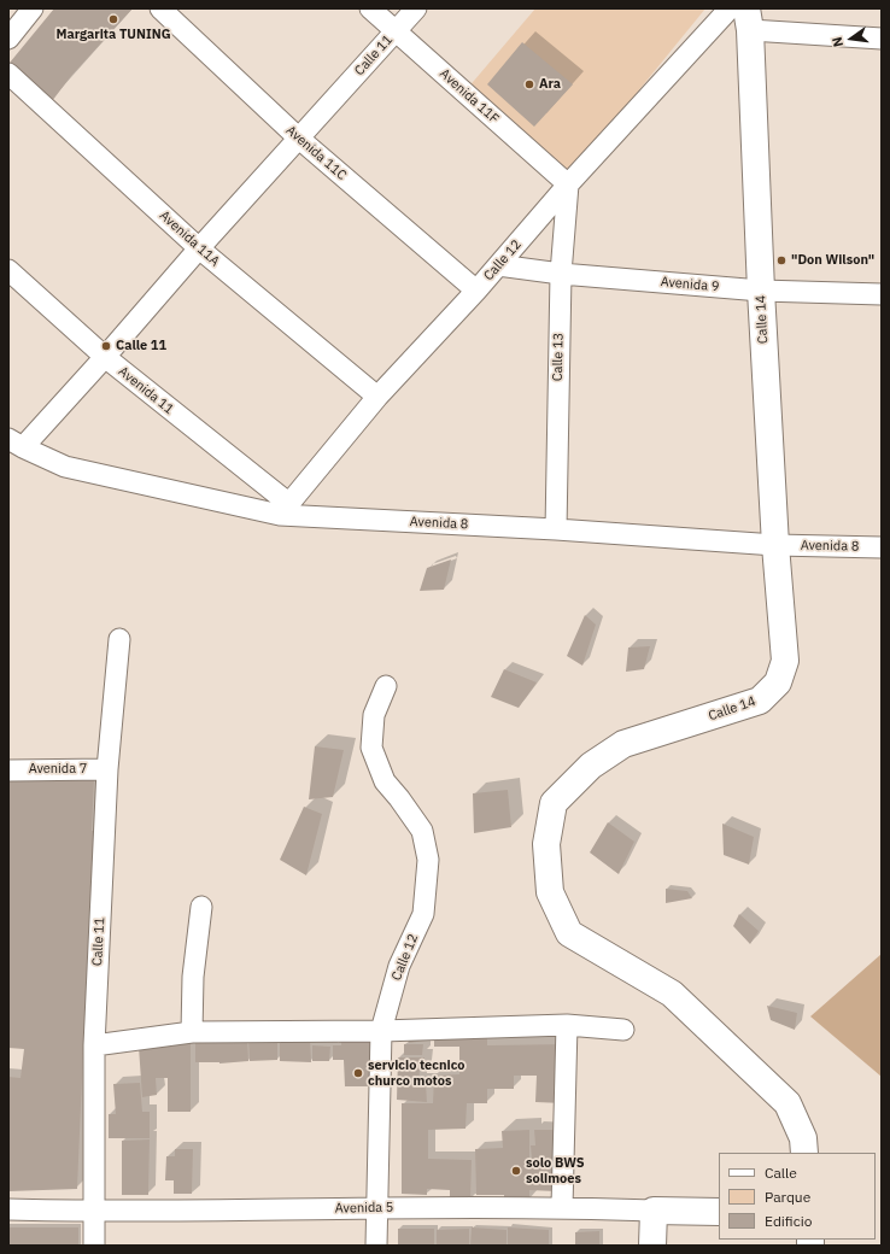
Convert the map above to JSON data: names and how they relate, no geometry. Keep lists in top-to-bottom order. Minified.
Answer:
{"streets":{"street":["Calle 11","Avenida 11F","Avenida 11C","Avenida 11A","Calle 12","Avenida 9","Calle 14","Calle 13","Avenida 11","Avenida 8","Avenida 7","Avenida 5"]},"crossings":[["Calle 11","Avenida 11F"],["Calle 11","Avenida 11C"],["Calle 11","Avenida 11A"],["Calle 11","Avenida 11"],["Calle 11","Avenida 8"],["Calle 11","Avenida 7"],["Calle 11","Avenida 5"],["Avenida 11F","Calle 12"],["Avenida 11F","Calle 13"],["Avenida 11C","Calle 12"],["Avenida 11A","Calle 12"],["Calle 12","Avenida 9"],["Calle 12","Calle 13"],["Calle 12","Avenida 11"],["Calle 12","Avenida 8"],["Calle 12","Avenida 5"],["Avenida 9","Calle 14"],["Avenida 9","Calle 13"],["Calle 14","Avenida 8"],["Calle 13","Avenida 8"],["Avenida 11","Avenida 8"]],"places":["Margarita TUNING","Ara","\"Don Wilson\"","Calle 11","servicio tecnico churco motos","solo BWS solimoes"],"legend":["Calle","Parque","Edificio"],"north":"left"}
